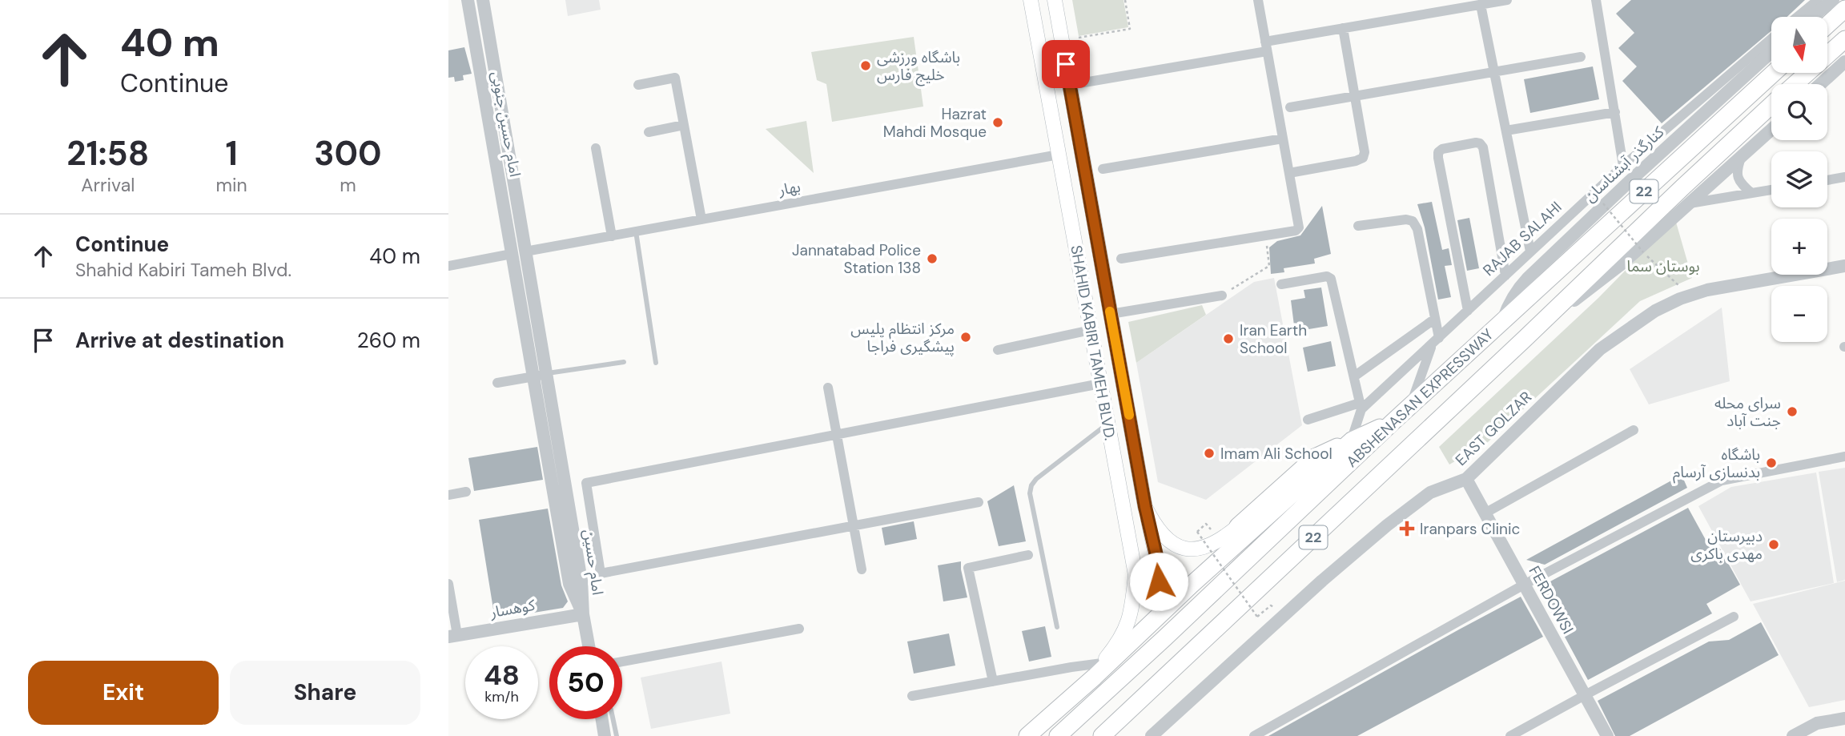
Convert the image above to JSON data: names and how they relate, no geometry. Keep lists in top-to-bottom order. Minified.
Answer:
{"streets":{"highway":["22","ABSHENASAN EXPRESSWAY"],"main road":["SHAHID KABIRI TAMEH BLVD."],"street":["امام حسین جنوبی","کنارگذر آبشناسان","بهار","RAJAB SALAHI","EAST GOLZAR","امام حسین","FERDOWSI","کوهسار"]},"crossings":[["امام حسین جنوبی","بهار"],["امام حسین جنوبی","امام حسین"],["کنارگذر آبشناسان","ABSHENASAN EXPRESSWAY"],["بهار","SHAHID KABIRI TAMEH BLVD."],["بهار","امام حسین"],["EAST GOLZAR","FERDOWSI"],["امام حسین","کوهسار"]],"parks":["بوستان سما"],"places":{"other":["باشگاه ورزشی خلیج فارس","Hazrat Mahdi Mosque","Jannatabad Police Station 138","مرکز انتظام پلیس پیشگیری فراجا","Iran Earth School","سرای محله جنت آباد","Imam Ali School","باشگاه بدنسازی آرسام","دبیرستان مهدی باکری"],"health":["Iranpars Clinic"]},"north":"bottom","page":{"turn":["40 m","Continue"],"map_buttons":["+","−"],"eta":["21:58","Arrival","1","min","300","m"],"list":[{"name":"Continue","note":"Shahid Kabiri Tameh Blvd.","value":"40 m"},{"name":"Arrive at destination","value":"260 m"}],"speed":"48 km/h","limit":"50","buttons":["Exit","Share"]}}
